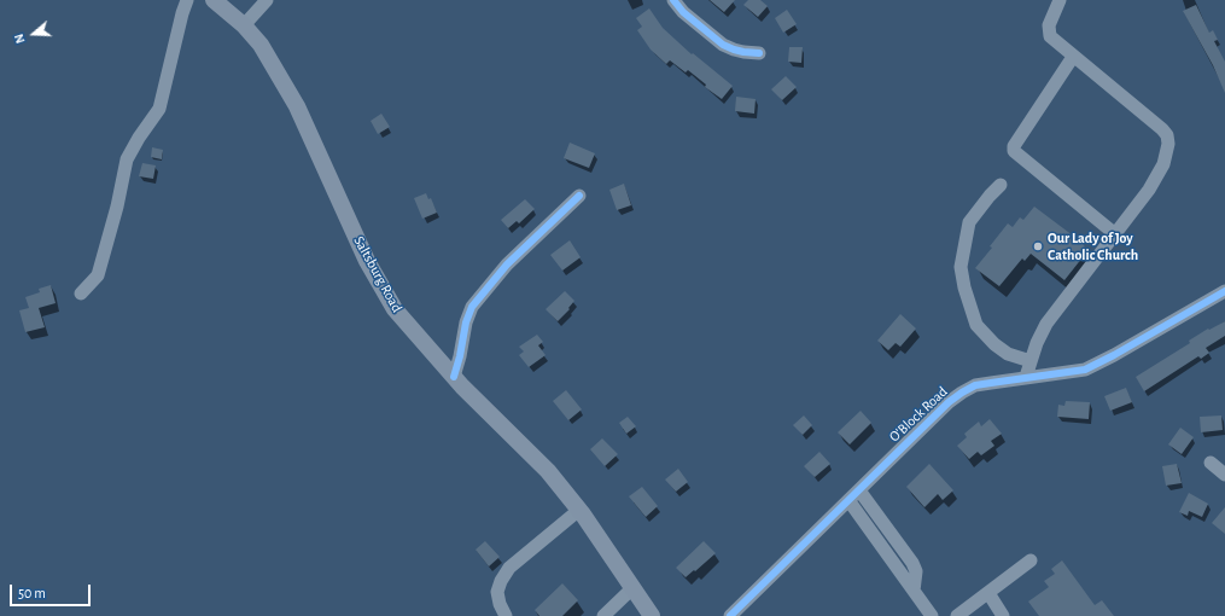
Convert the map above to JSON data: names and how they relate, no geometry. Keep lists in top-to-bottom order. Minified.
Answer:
{"streets":{"main road":["Saltsburg Road"],"street":["O'Block Road"]},"places":["Our Lady of Joy Catholic Church"],"scale_bar":"50 m","north":"left"}
